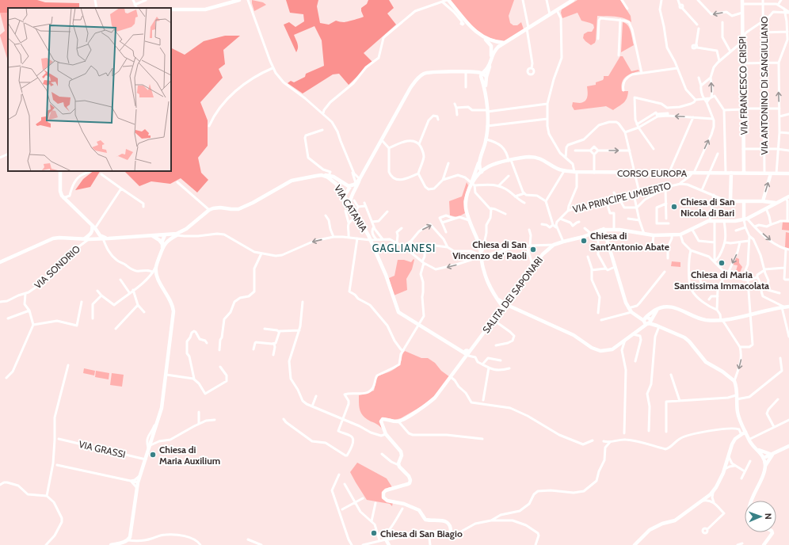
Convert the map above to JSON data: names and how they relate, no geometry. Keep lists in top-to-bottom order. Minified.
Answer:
{"streets":{"street":["VIA FRANCESCO CRISPI","VIA ANTONINO DI SANGIULIANO","CORSO EUROPA","VIA PRINCIPE UMBERTO","VIA CATANIA","VIA SONDRIO","SALITA DEI SAPONARI","VIA GRASSI"]},"crossings":[["VIA FRANCESCO CRISPI","CORSO EUROPA"],["VIA ANTONINO DI SANGIULIANO","CORSO EUROPA"],["VIA CATANIA","SALITA DEI SAPONARI"]],"districts":["GAGLIANESI"],"places":["Chiesa di San Nicola di Bari","Chiesa di Sant'Antonio Abate","Chiesa di San Vincenzo de' Paoli","Chiesa di Maria Santissima Immacolata","Chiesa di Maria Auxilium","Chiesa di San Biagio"],"north":"right"}
